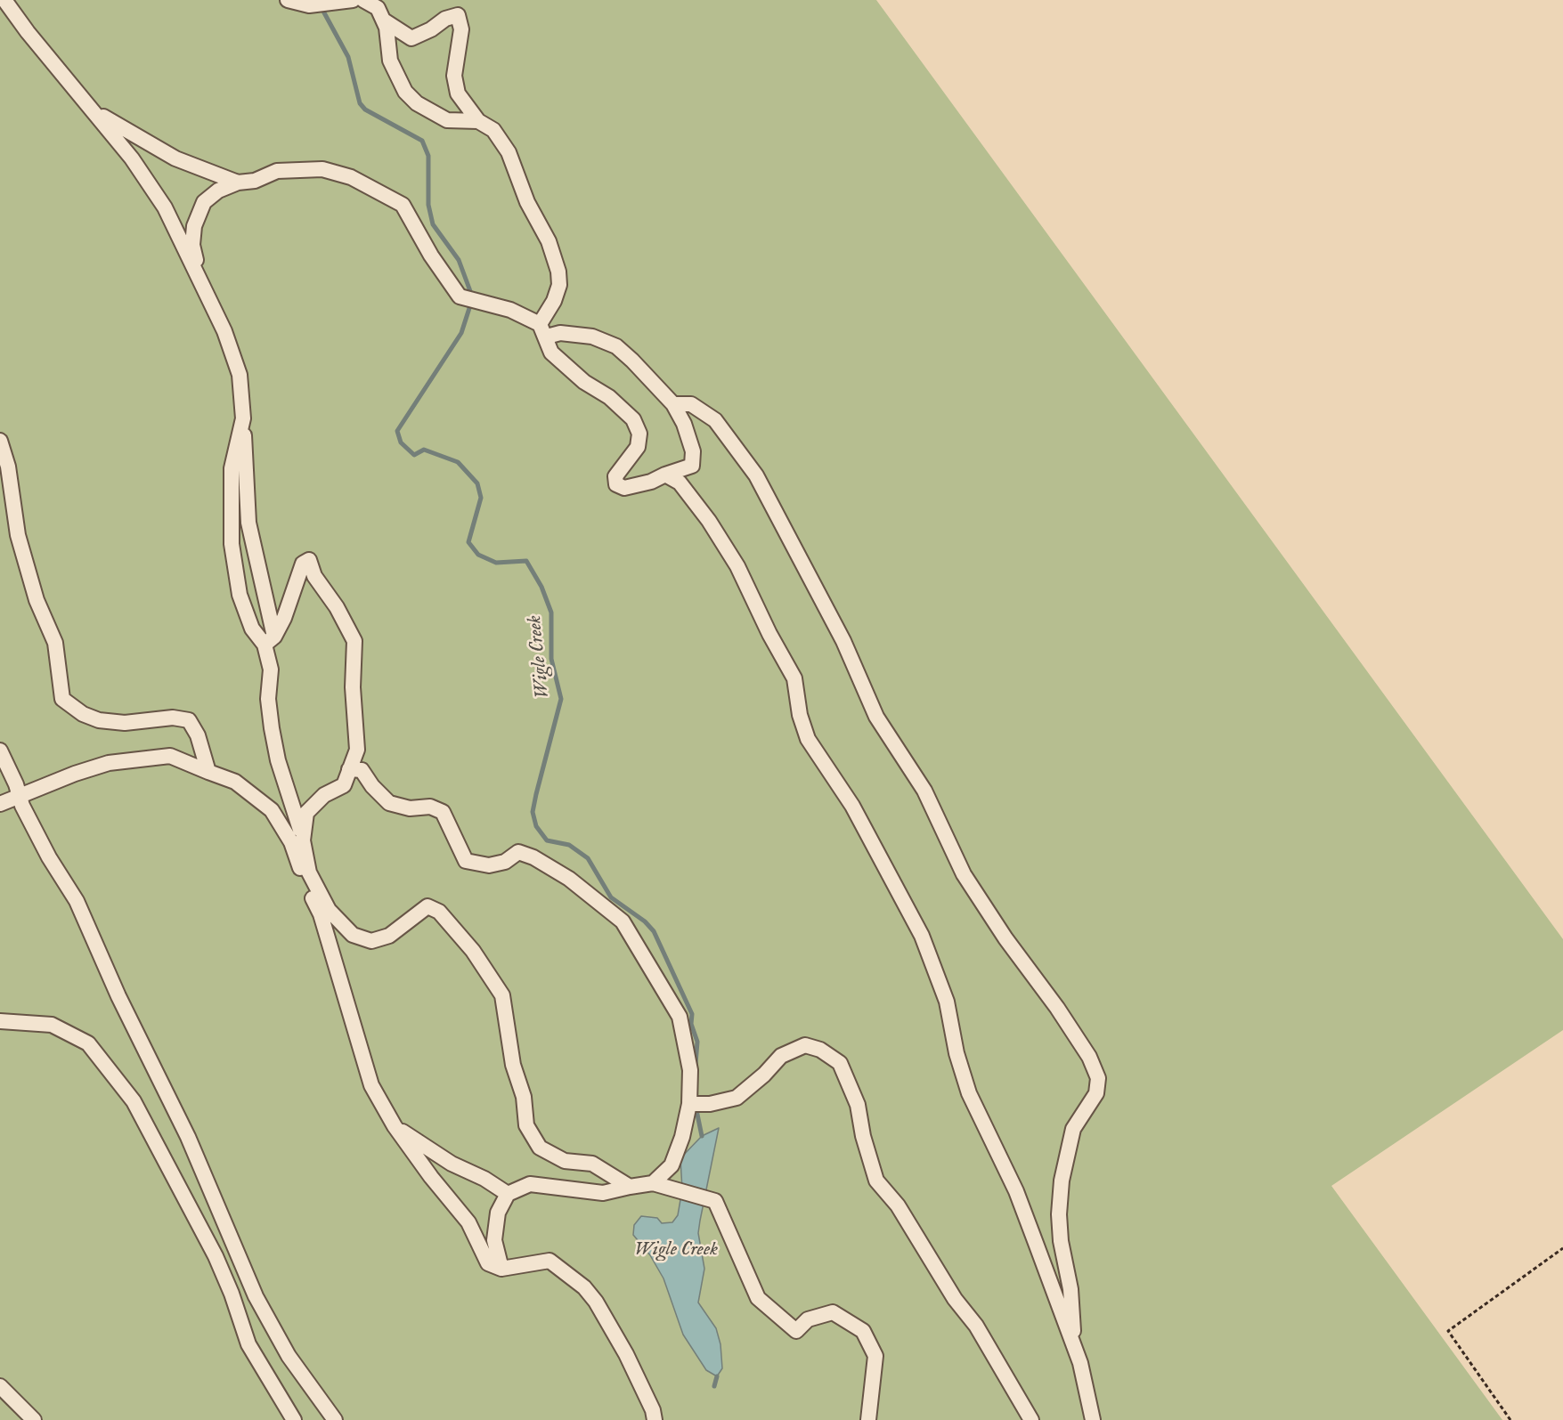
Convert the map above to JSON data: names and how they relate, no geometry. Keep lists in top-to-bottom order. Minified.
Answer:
{"water":["Wigle Creek"]}
